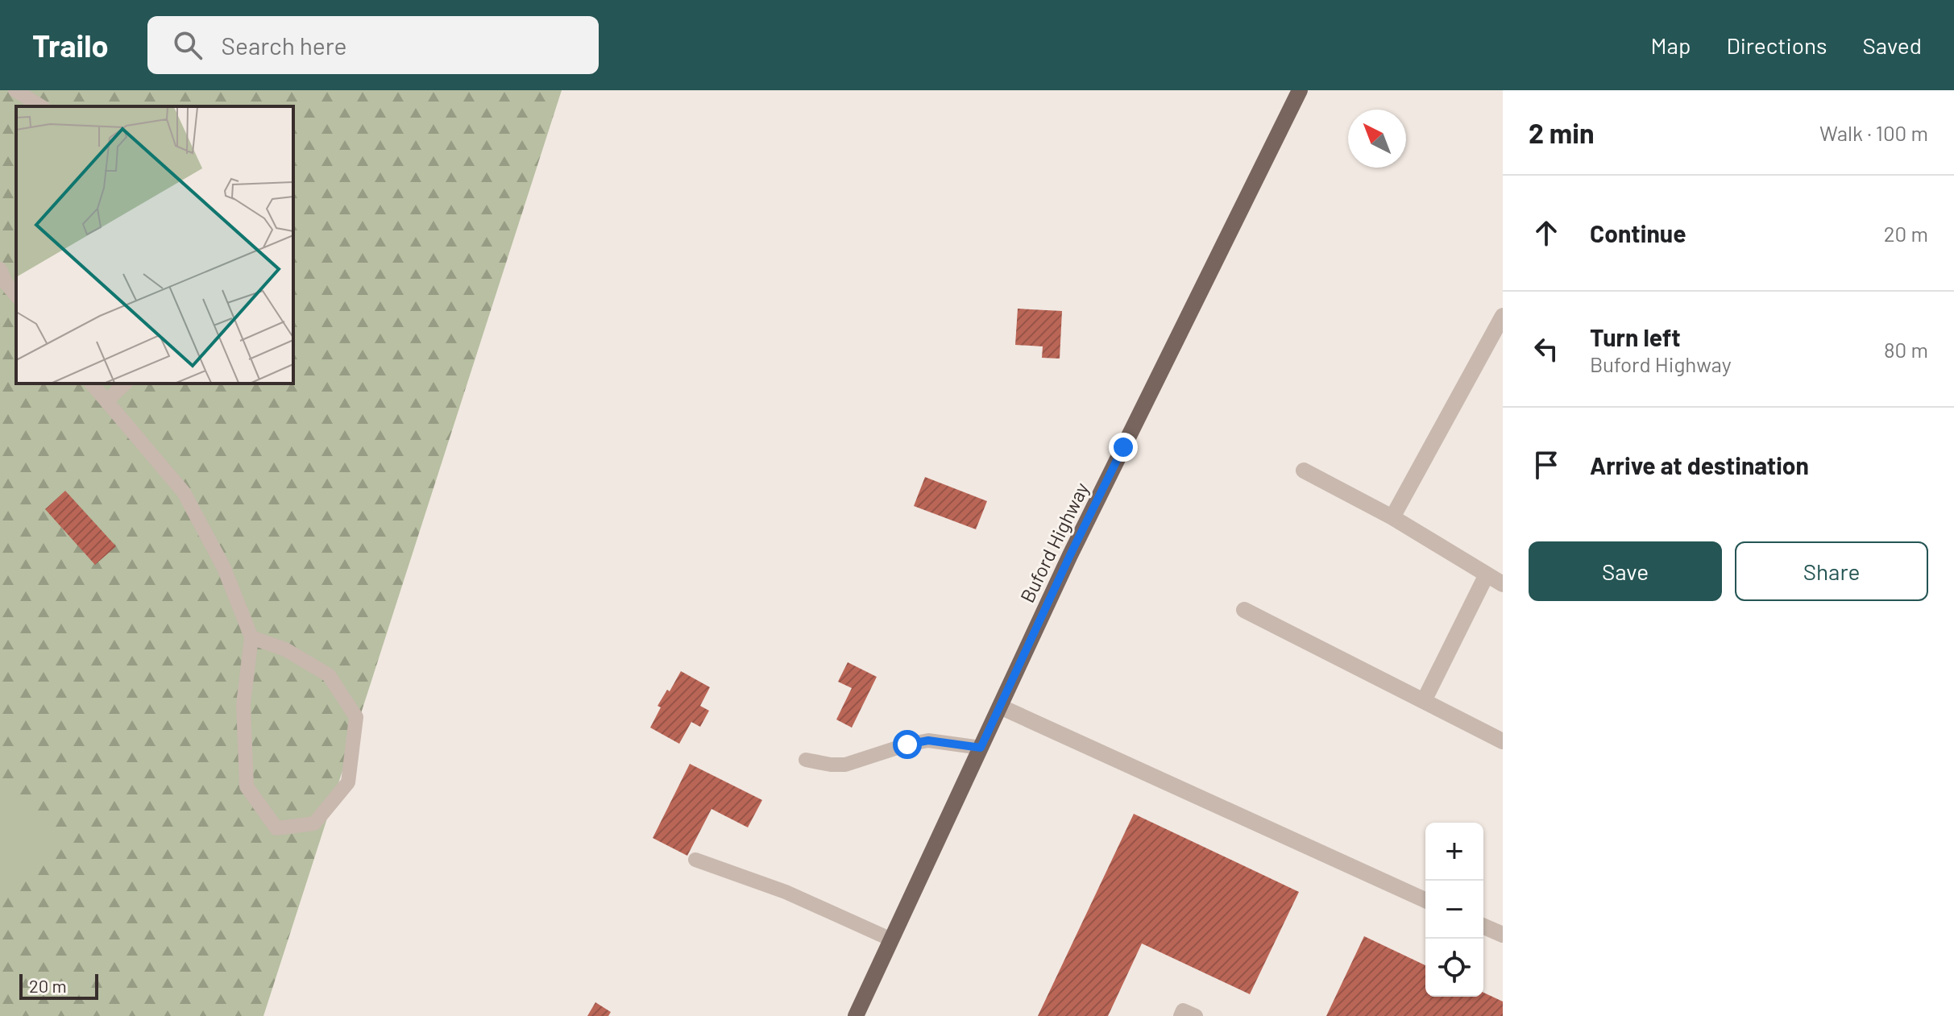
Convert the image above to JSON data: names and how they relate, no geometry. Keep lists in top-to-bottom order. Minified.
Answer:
{"streets":{"main road":["Buford Highway"]},"scale_bar":"20 m","north":"top left","page":{"header":"Trailo","search":"Search here","nav":["Map","Directions","Saved"],"heading":["2 min","Walk · 100 m"],"list":[["Continue","20 m"],["Turn left","Buford Highway","80 m"],"Arrive at destination"],"buttons":["Save","Share"],"map_buttons":["+","−"],"scale":"20 m"}}
